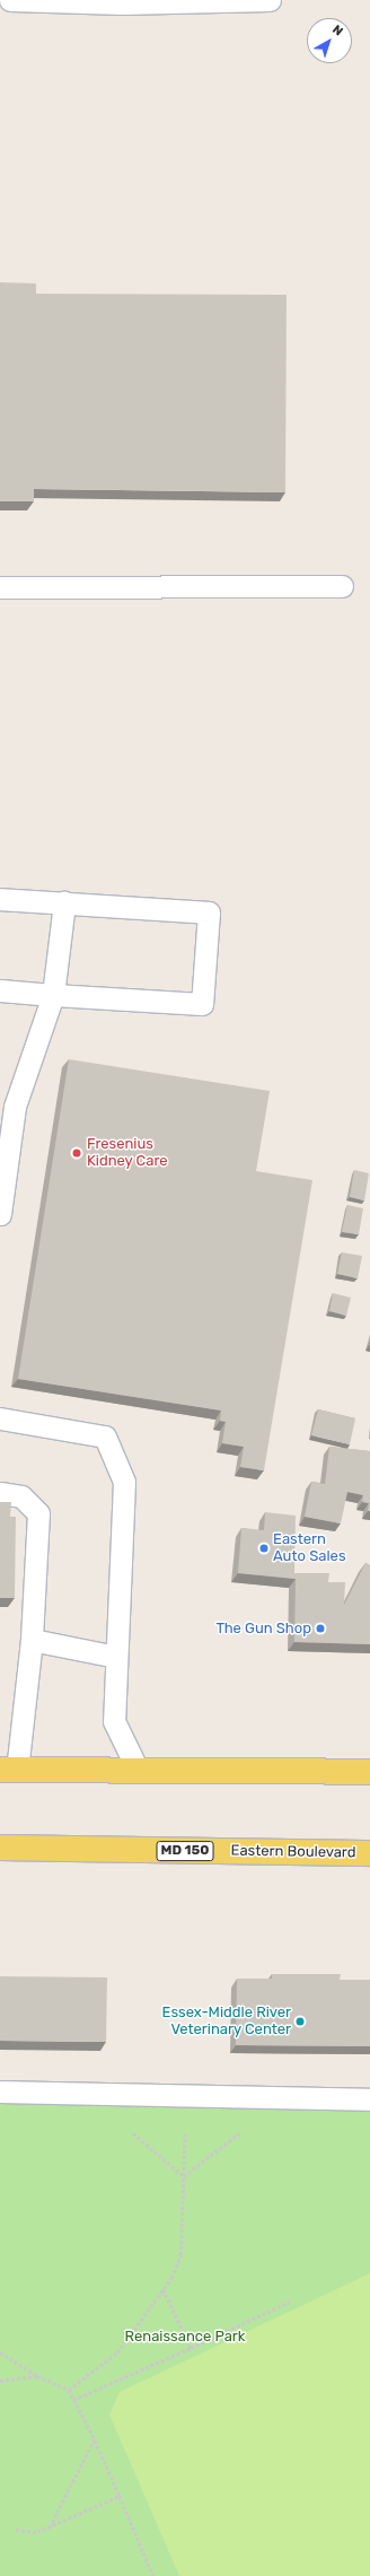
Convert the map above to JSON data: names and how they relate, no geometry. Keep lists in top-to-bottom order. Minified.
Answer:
{"streets":{"main road":["MD 150","Eastern Boulevard"]},"parks":["Renaissance Park"],"places":["Fresenius Kidney Care","Eastern Auto Sales","The Gun Shop","Essex-Middle River Veterinary Center"],"north":"top right"}
